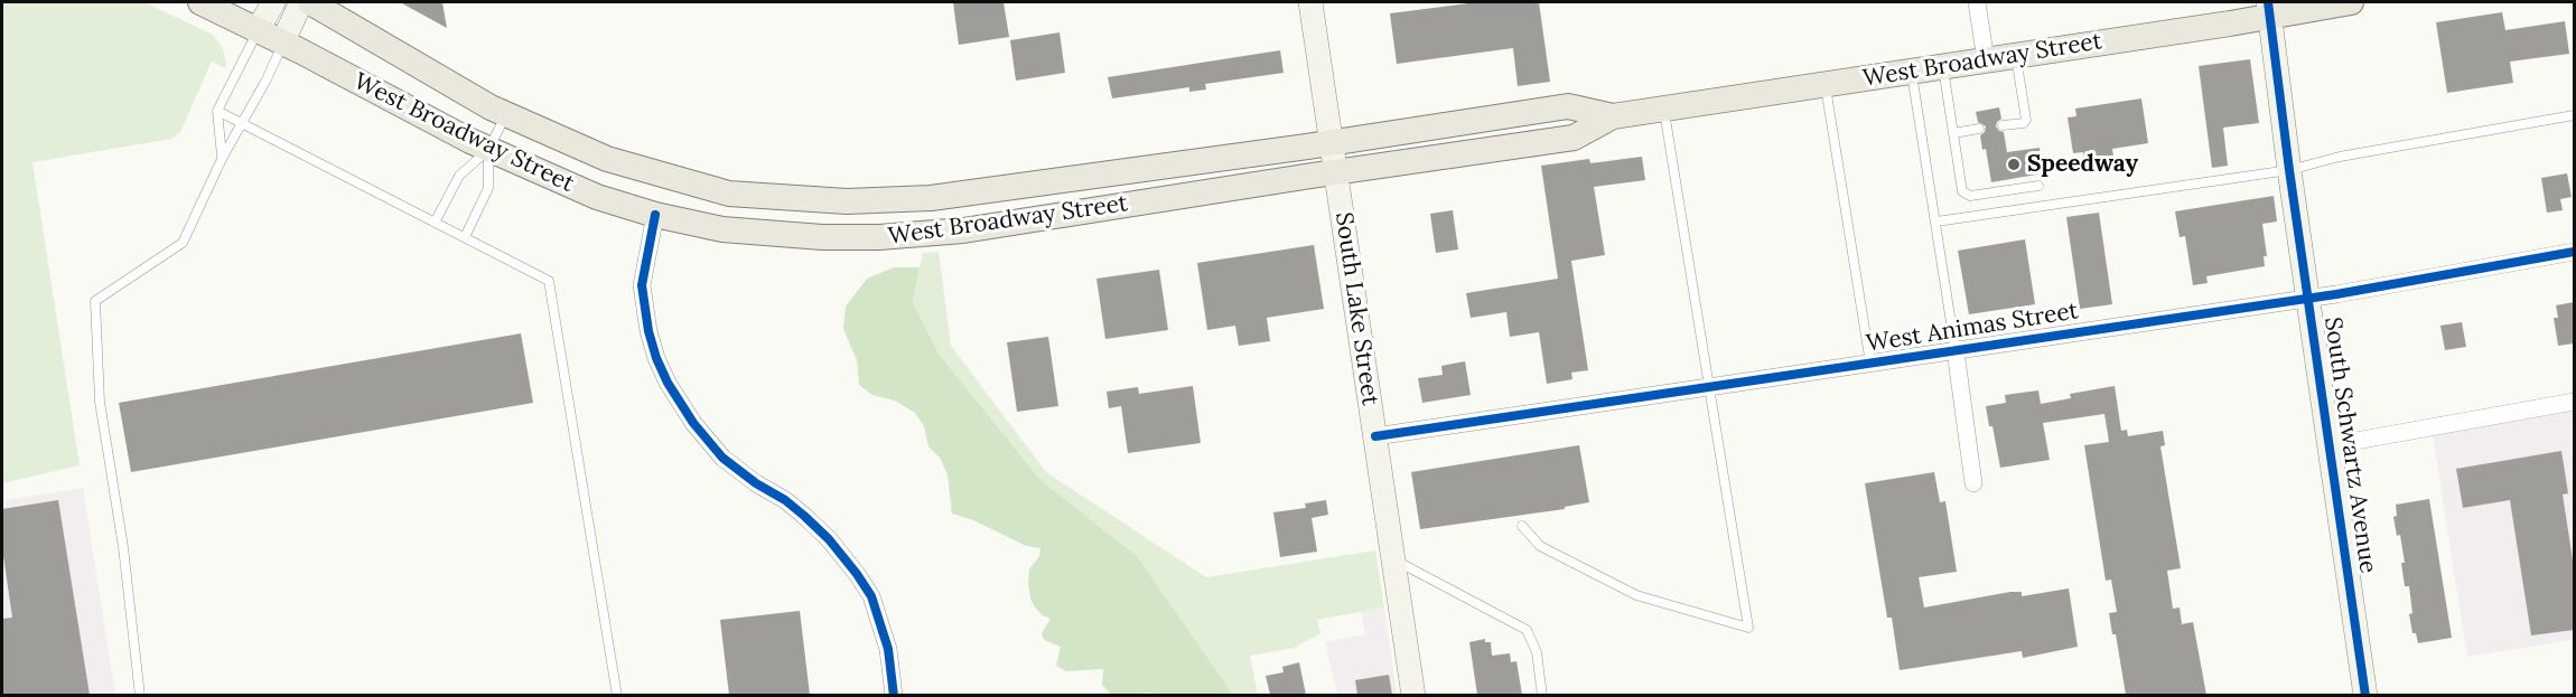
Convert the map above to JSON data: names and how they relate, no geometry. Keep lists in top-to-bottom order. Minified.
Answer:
{"streets":{"main road":["West Broadway Street","South Lake Street","South Schwartz Avenue"],"street":["West Animas Street"]},"crossings":[["West Broadway Street","South Lake Street"],["West Broadway Street","South Schwartz Avenue"],["South Lake Street","West Animas Street"],["West Animas Street","South Schwartz Avenue"]],"places":["Speedway"]}
